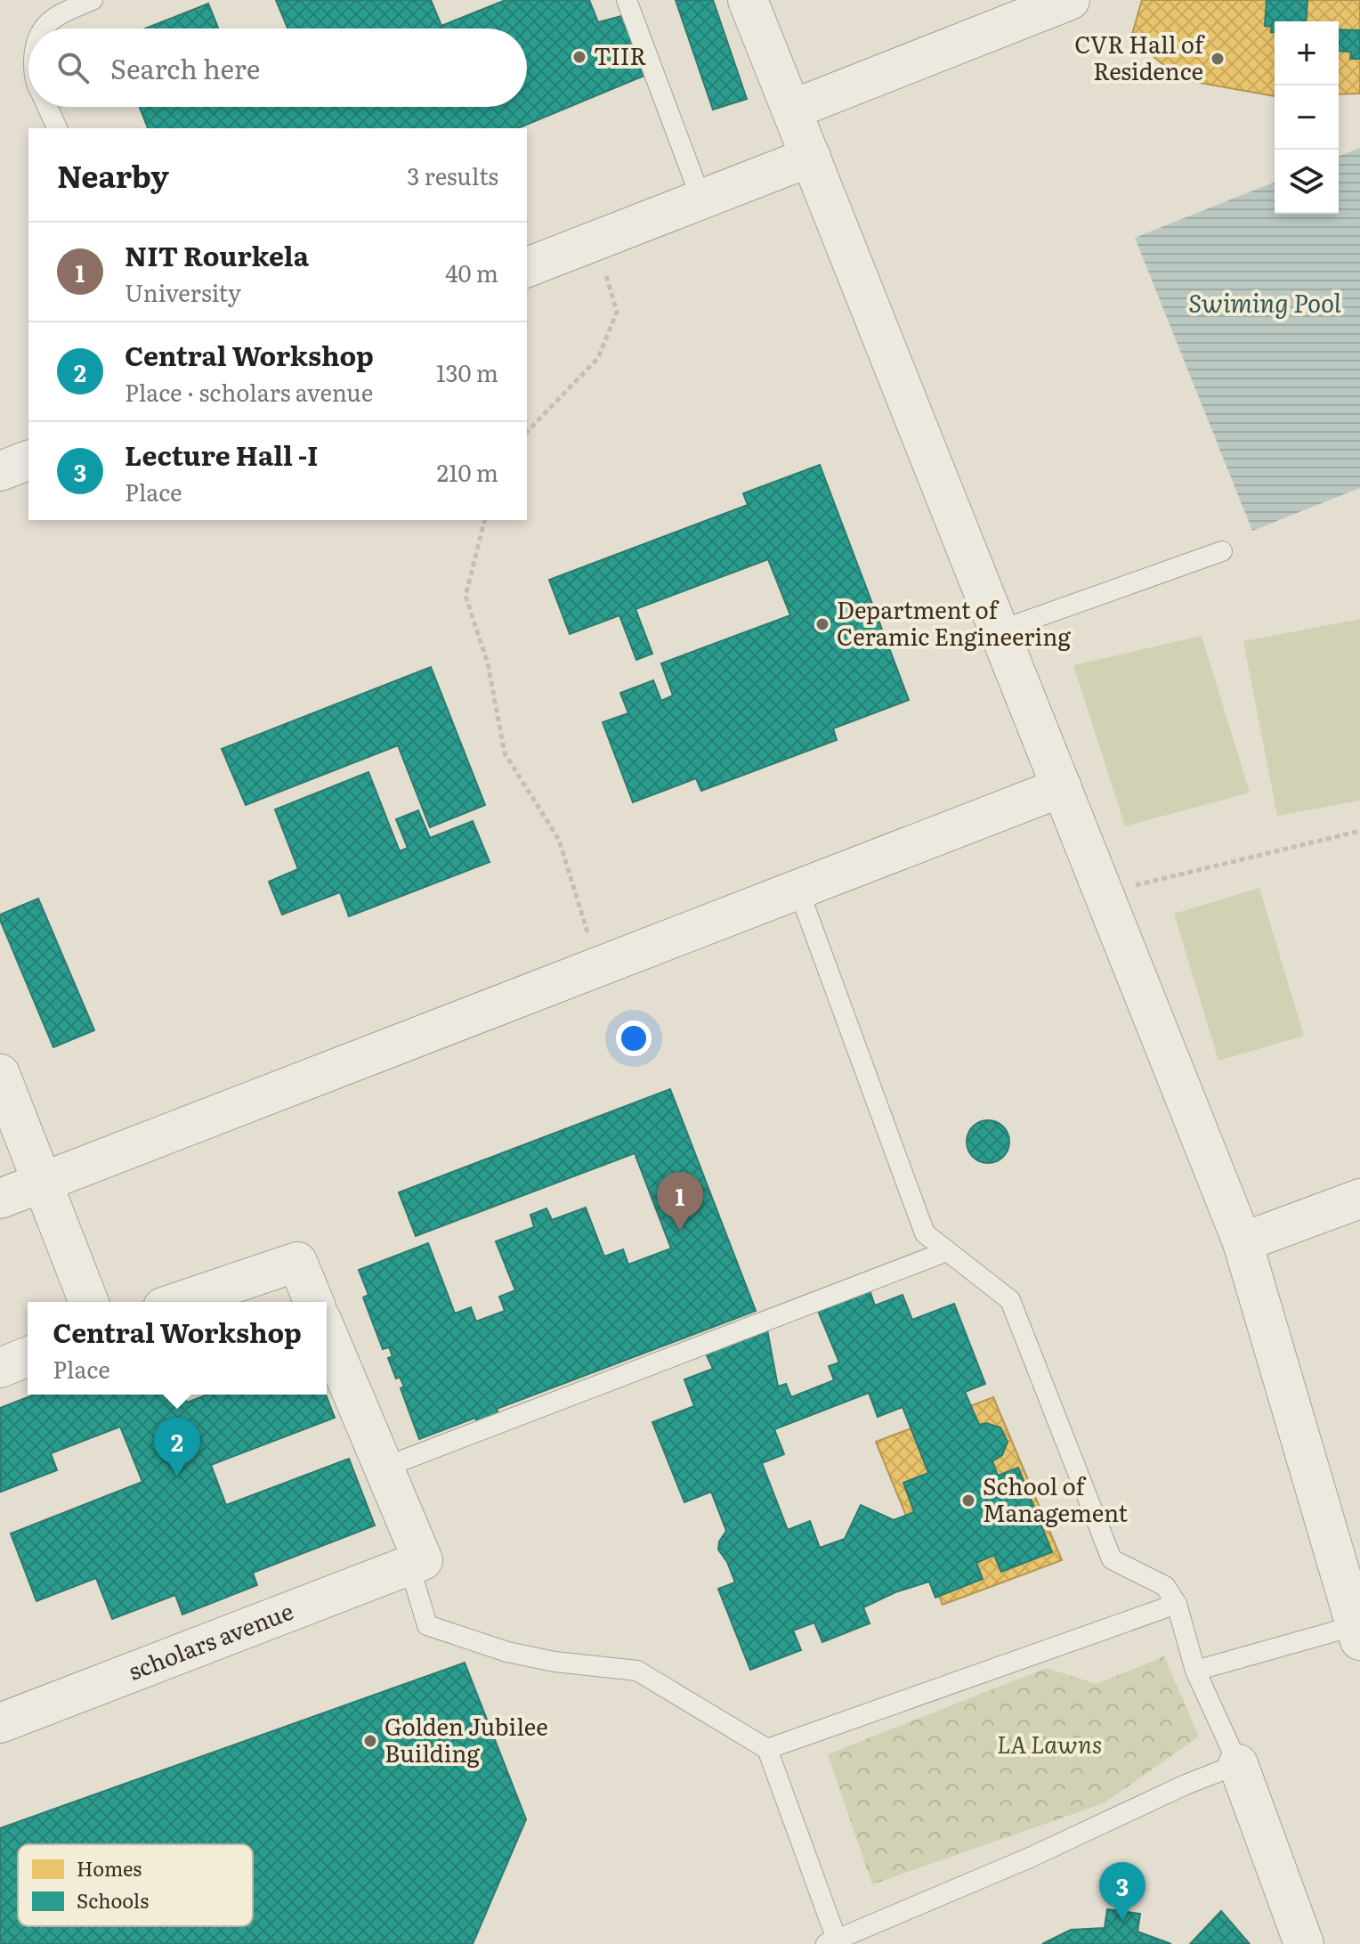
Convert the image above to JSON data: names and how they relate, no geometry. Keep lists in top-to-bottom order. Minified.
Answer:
{"streets":{"street":["scholars avenue"]},"water":["Swiming Pool"],"parks":["LA Lawns"],"places":["TIIR","CVR Hall of Residence","Department of Ceramic Engineering","School of Management","Golden Jubilee Building"],"legend":["Homes","Schools"],"page":{"map_buttons":["+","−"],"search":"Search here","heading":["Nearby","3 results"],"list":[{"mark":"1","name":"NIT Rourkela","note":"University","value":"40 m"},{"mark":"2","name":"Central Workshop","note":"Place · scholars avenue","value":"130 m"},{"mark":"3","name":"Lecture Hall -I","note":"Place","value":"210 m"}],"pins":["1","2","3"],"popup":["Central Workshop","Place"]}}
